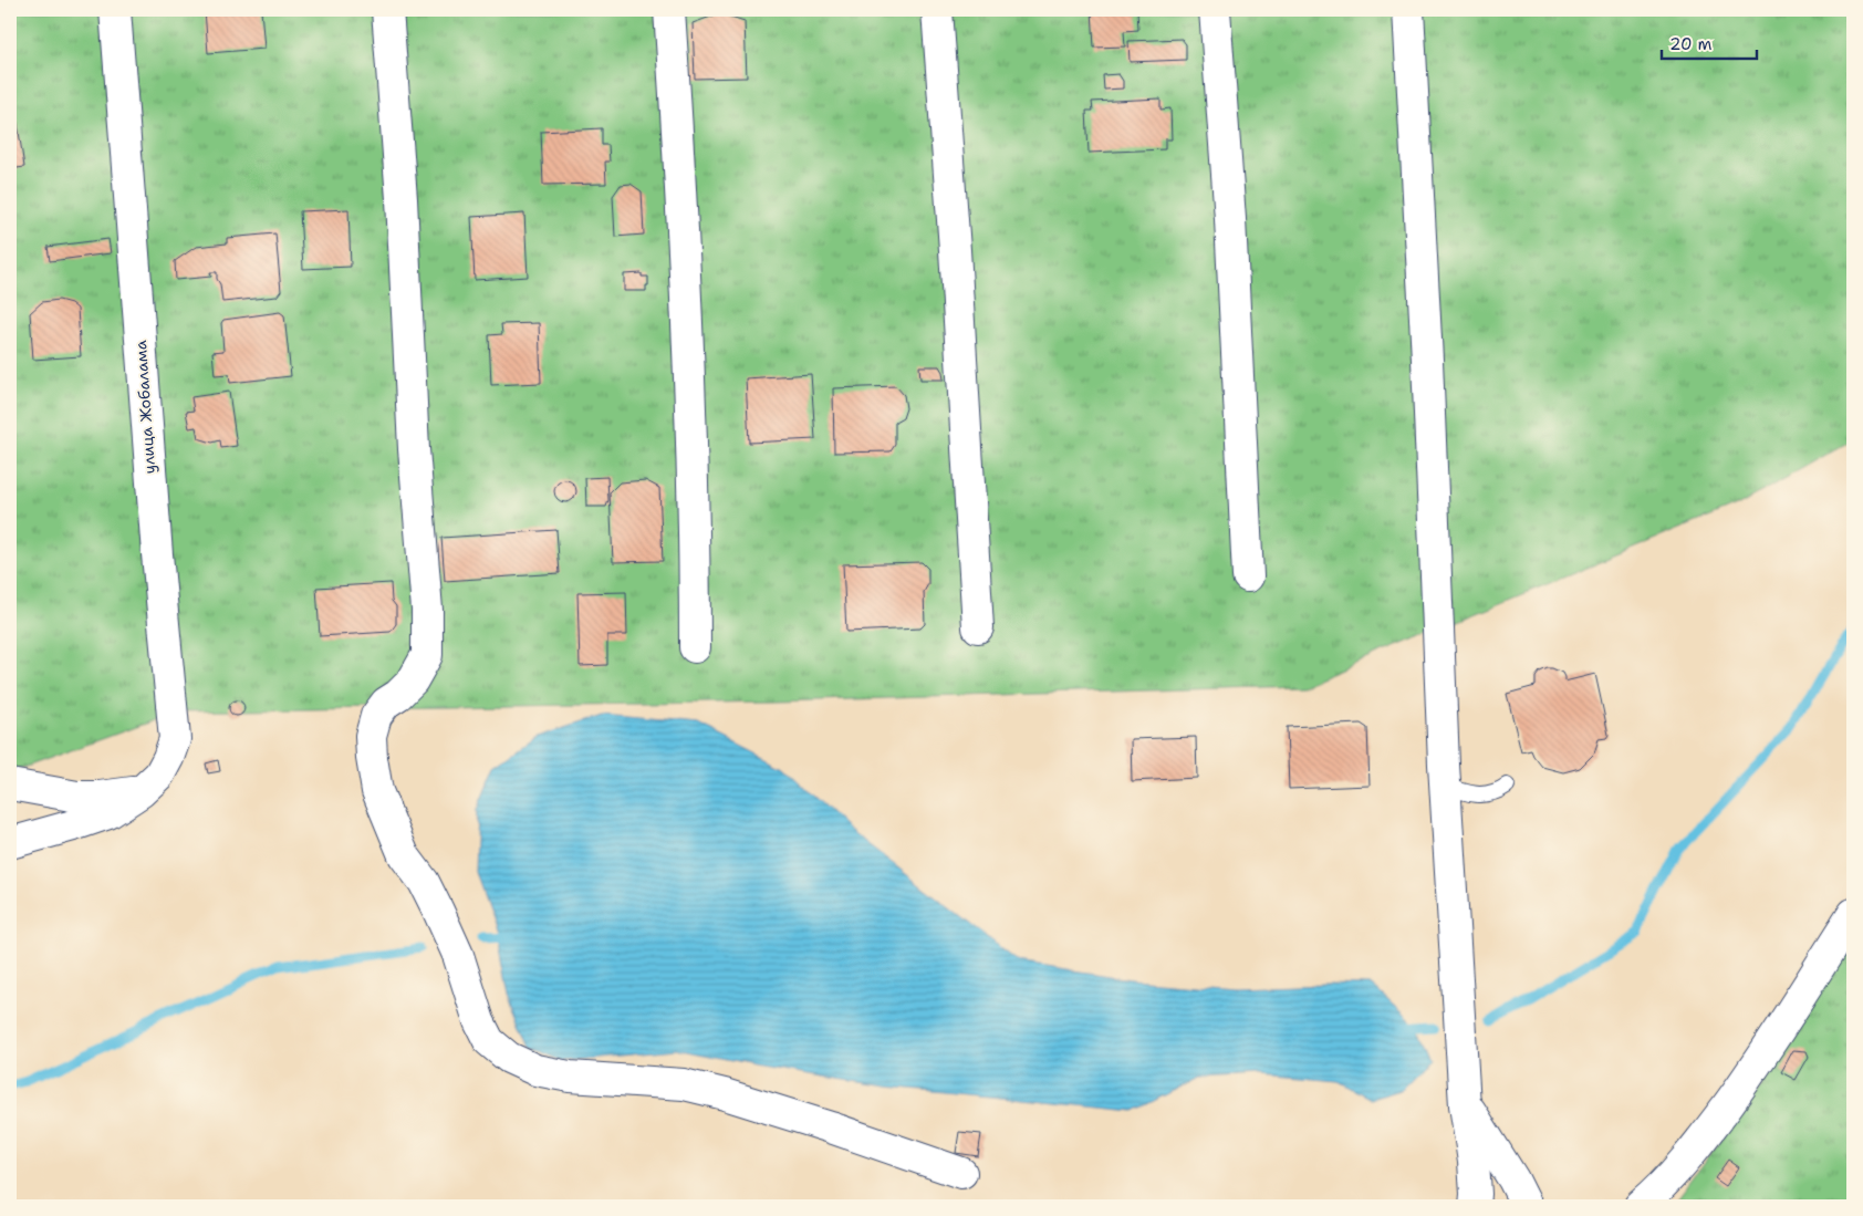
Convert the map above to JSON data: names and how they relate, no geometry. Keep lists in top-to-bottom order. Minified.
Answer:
{"streets":{"street":["улица Жобалама"]},"scale_bar":"20 m"}
